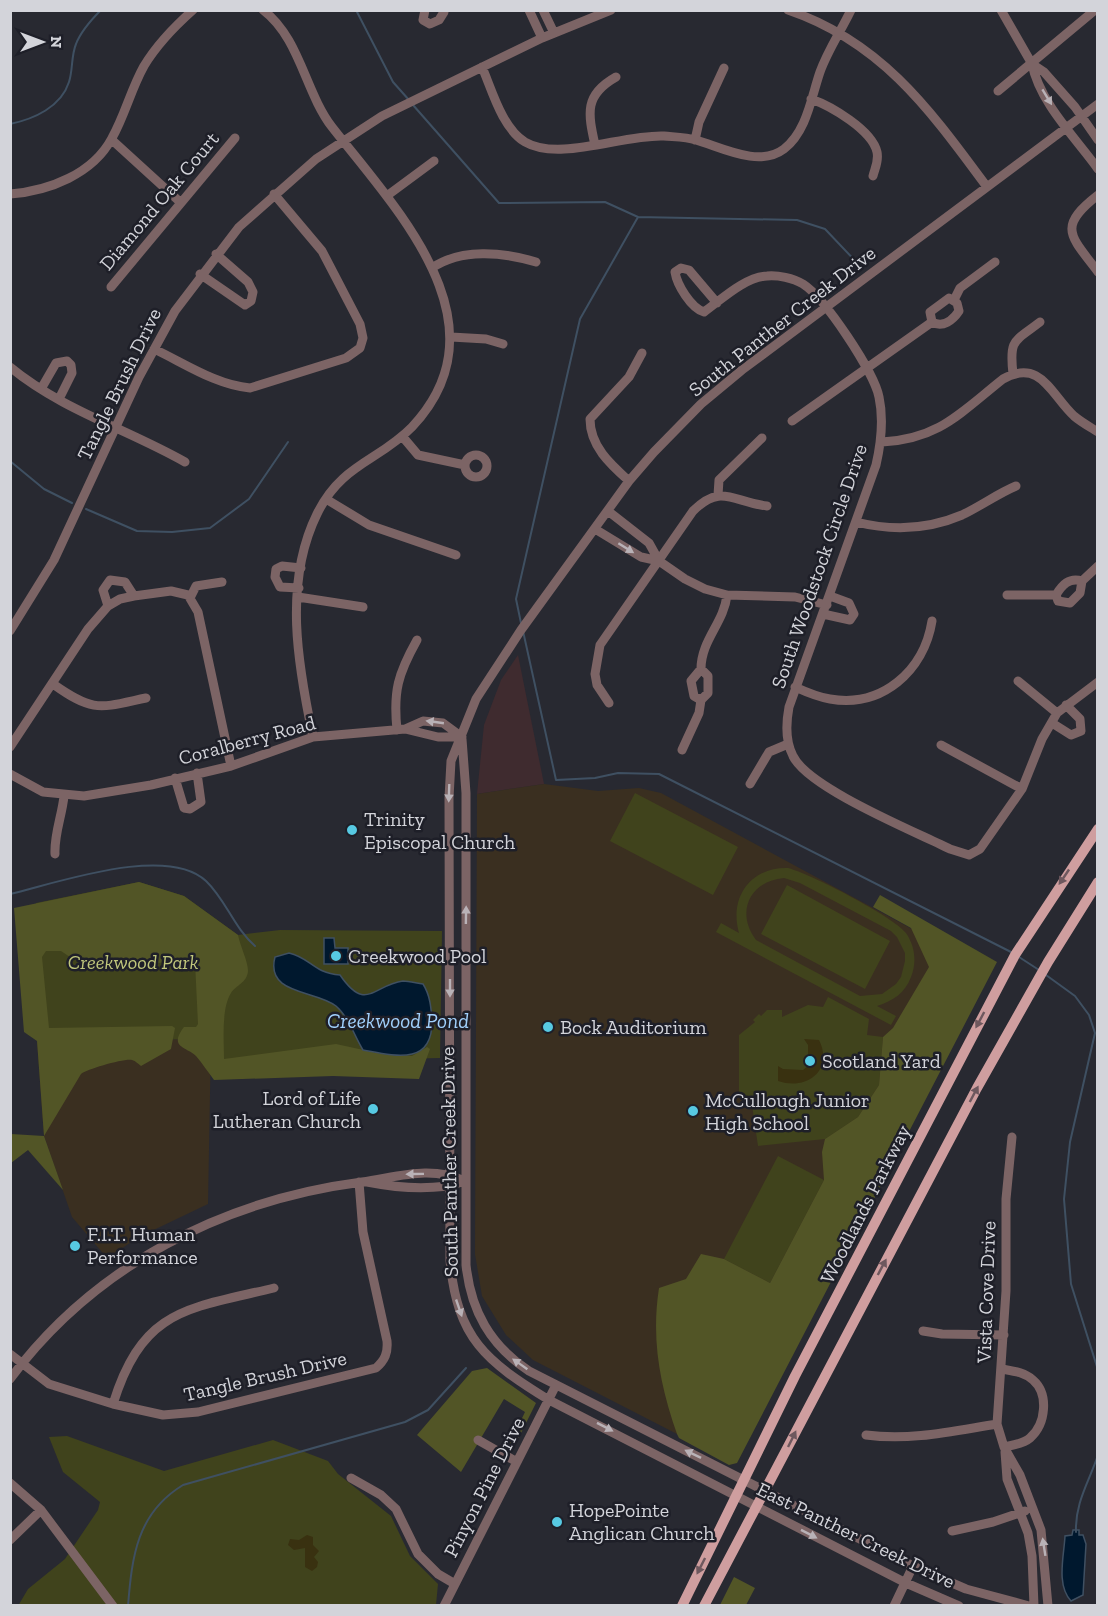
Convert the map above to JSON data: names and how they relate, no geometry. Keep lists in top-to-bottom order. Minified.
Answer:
{"streets":{"main road":["Woodlands Parkway"],"street":["Diamond Oak Court","South Panther Creek Drive","Tangle Brush Drive","South Woodstock Circle Drive","Coralberry Road","Vista Cove Drive","Pinyon Pine Drive","East Panther Creek Drive"]},"crossings":[["South Panther Creek Drive","South Woodstock Circle Drive"],["South Panther Creek Drive","Coralberry Road"],["South Panther Creek Drive","Woodlands Parkway"],["South Panther Creek Drive","Pinyon Pine Drive"],["South Panther Creek Drive","East Panther Creek Drive"],["Woodlands Parkway","East Panther Creek Drive"]],"water":["Creekwood Pond"],"parks":["Creekwood Park"],"places":["Trinity Episcopal Church","Creekwood Pool","Bock Auditorium","Scotland Yard","Lord of Life Lutheran Church","McCullough Junior High School","F.I.T. Human Performance","HopePointe Anglican Church"],"north":"right"}
